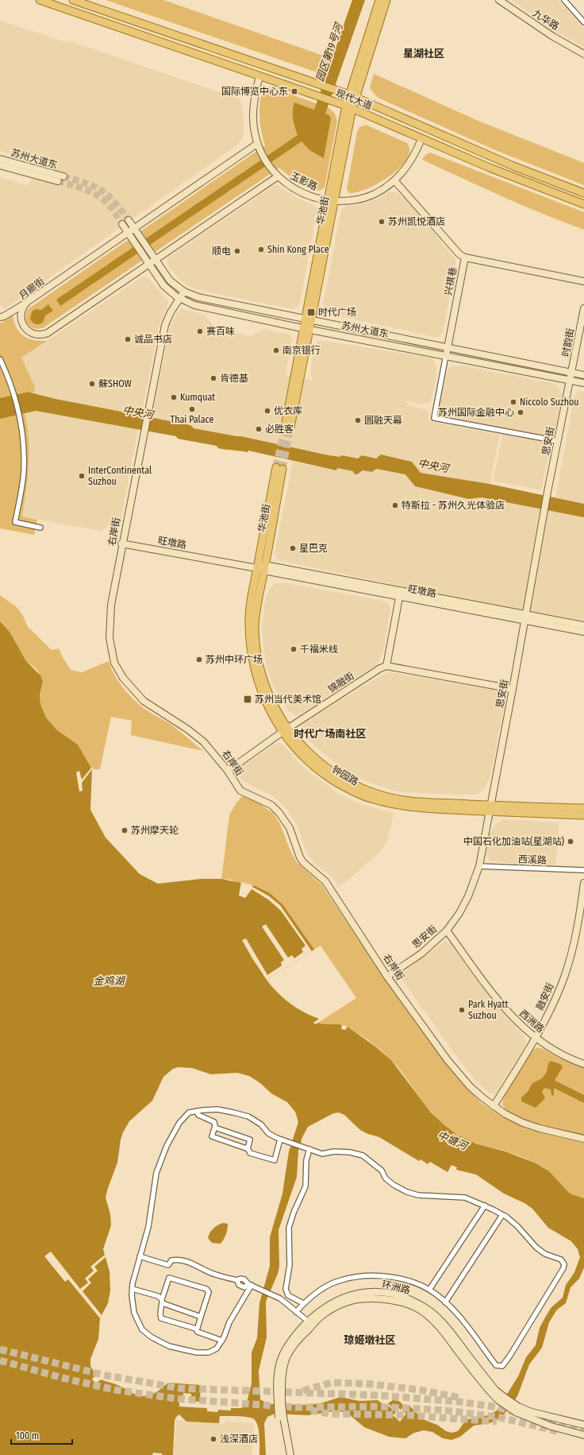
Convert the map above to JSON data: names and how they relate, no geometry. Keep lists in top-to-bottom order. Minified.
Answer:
{"streets":{"main road":["现代大道","华池街","钟园路"],"street":["九华路","苏州大道东","玉影路","兴祺巷","月廊街","时韵街","思安街","右岸街","旺墩路","锦融街","西溪路","融安街","西洲路","环洲路"]},"crossings":[["现代大道","玉影路"],["现代大道","华池街"],["苏州大道东","华池街"],["苏州大道东","兴祺巷"],["苏州大道东","月廊街"],["苏州大道东","时韵街"],["苏州大道东","思安街"],["苏州大道东","右岸街"],["玉影路","华池街"],["玉影路","兴祺巷"],["玉影路","月廊街"],["华池街","旺墩路"],["华池街","钟园路"],["时韵街","思安街"],["思安街","右岸街"],["思安街","旺墩路"],["思安街","钟园路"],["思安街","西溪路"],["思安街","西洲路"],["右岸街","旺墩路"],["右岸街","锦融街"],["右岸街","融安街"],["旺墩路","钟园路"],["锦融街","钟园路"],["融安街","西洲路"]],"districts":["星湖社区","时代广场南社区","琼姬墩社区"],"water":["园区第19号河","中央河","金鸡湖","中塘河"],"places":{"transit":["国际博览中心东","时代广场","苏州当代美术馆"],"other":["苏州凯悦酒店","Shin Kong Place","顺电","赛百味","诚品书店","南京银行","肯德基","蘇SHOW","Kumquat","Niccolo Suzhou","Thai Palace","优衣库","苏州国际金融中心","圆融天幕","必胜客","InterContinental Suzhou","特斯拉 - 苏州久光体验店","星巴克","千福米线","苏州中环广场","苏州摩天轮","中国石化加油站(星湖站)","Park Hyatt Suzhou","浅深酒店"]},"scale_bar":"100 m"}
